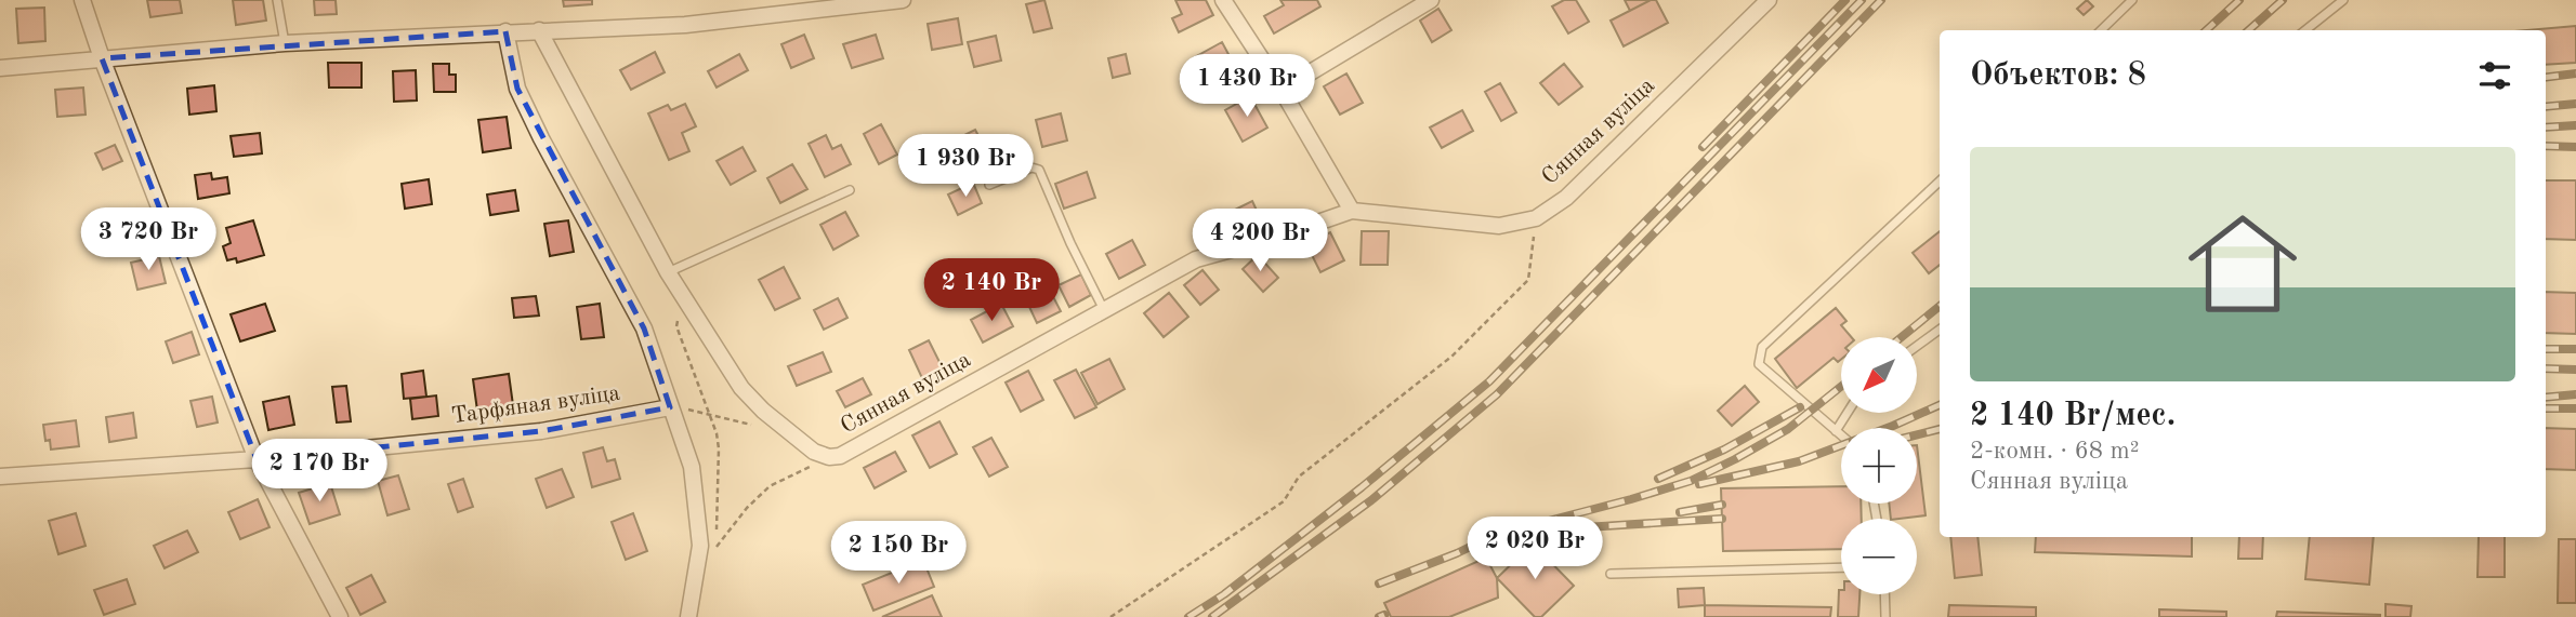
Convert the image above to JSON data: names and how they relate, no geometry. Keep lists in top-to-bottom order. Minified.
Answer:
{"streets":{"street":["Сянная вуліца","Тарфяная вуліца"]},"north":"bottom left","page":{"heading":"Объектов: 8","price":["1 430 Br","1 930 Br","3 720 Br","4 200 Br","2 140 Br","2 170 Br","2 020 Br","2 150 Br"],"list":[{"name":"2 140 Br/мес.","note":"2-комн. · 68 m² · Сянная вуліца"}],"map_buttons":["+","−"]}}
